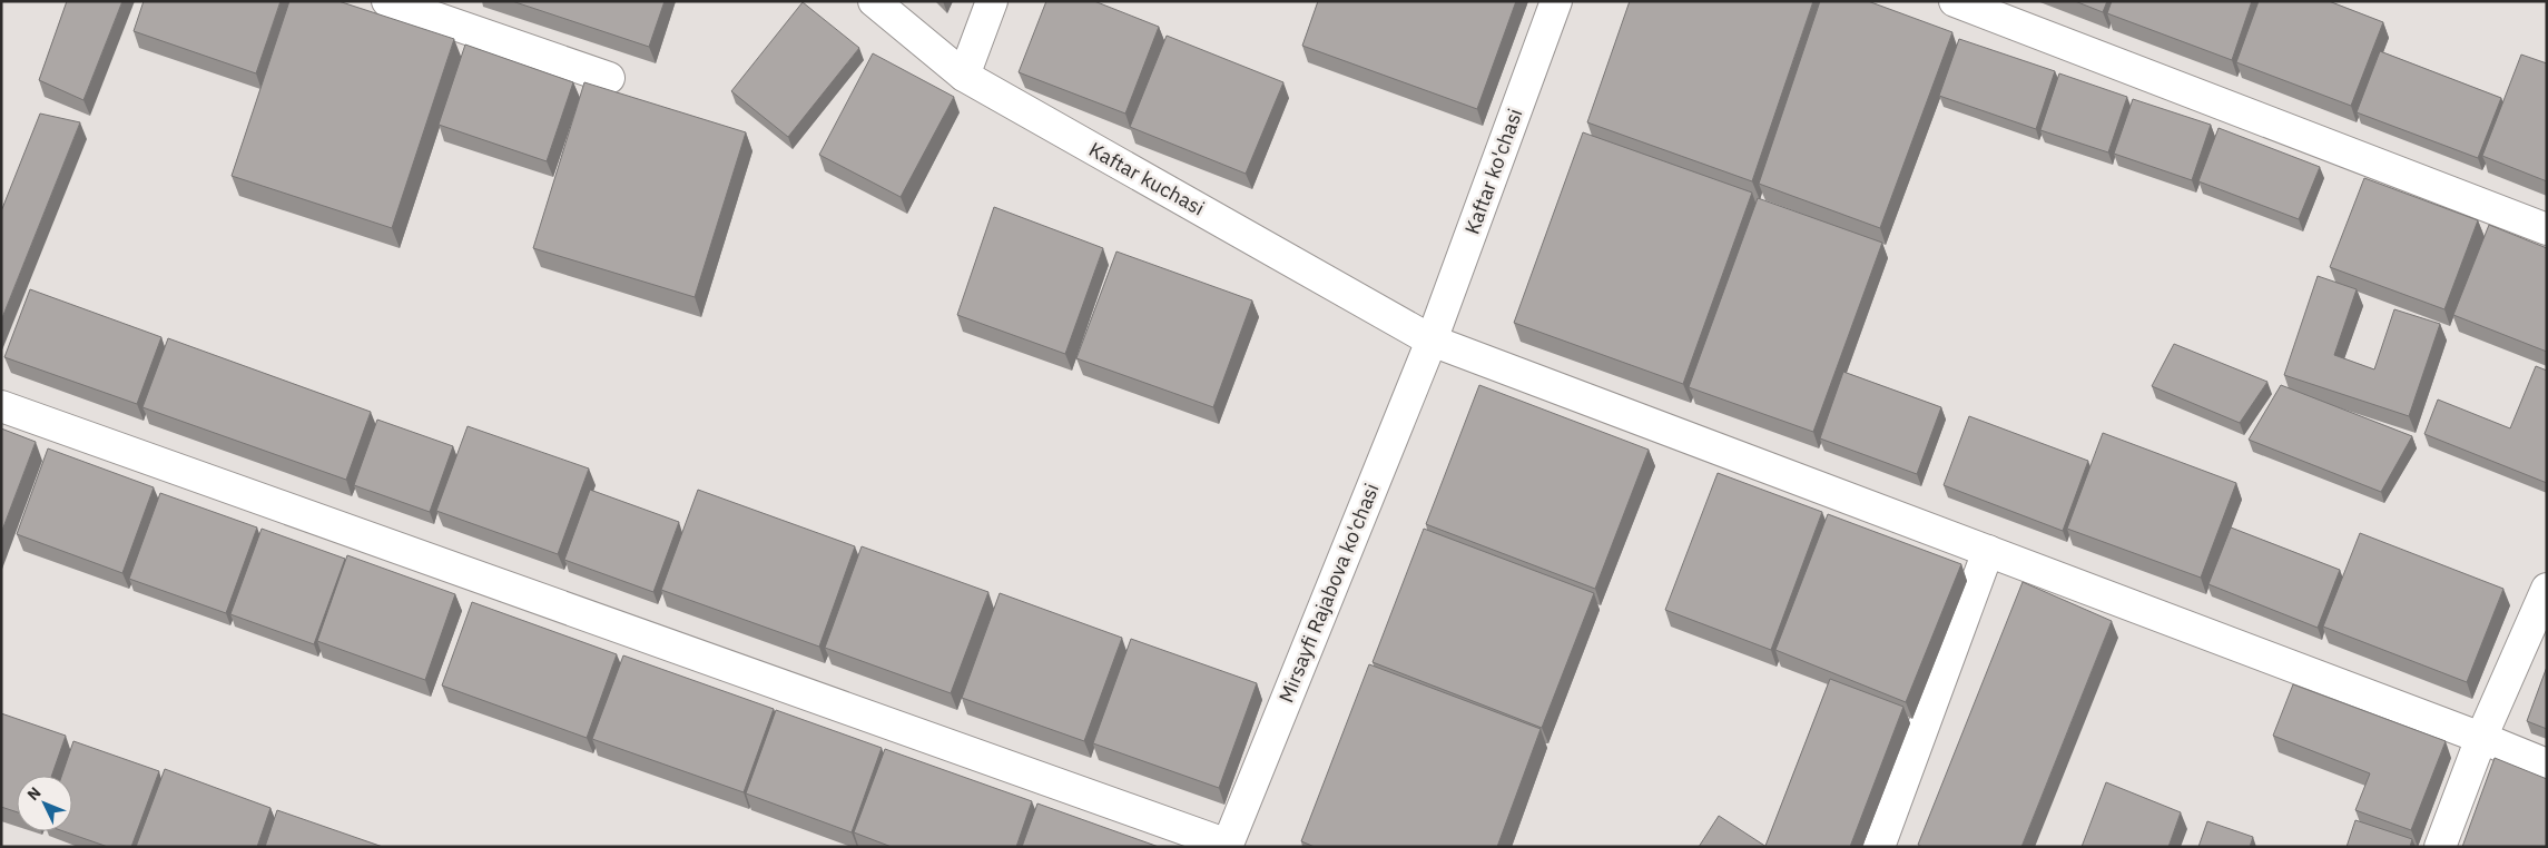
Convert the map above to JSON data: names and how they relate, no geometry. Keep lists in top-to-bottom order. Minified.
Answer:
{"streets":{"street":["Kaftar ko'chasi","Kaftar kuchasi","Mirsayfi Rajabova ko'chasi"]},"crossings":[["Kaftar ko'chasi","Kaftar kuchasi"],["Kaftar ko'chasi","Mirsayfi Rajabova ko'chasi"],["Kaftar kuchasi","Mirsayfi Rajabova ko'chasi"]],"north":"top left"}
